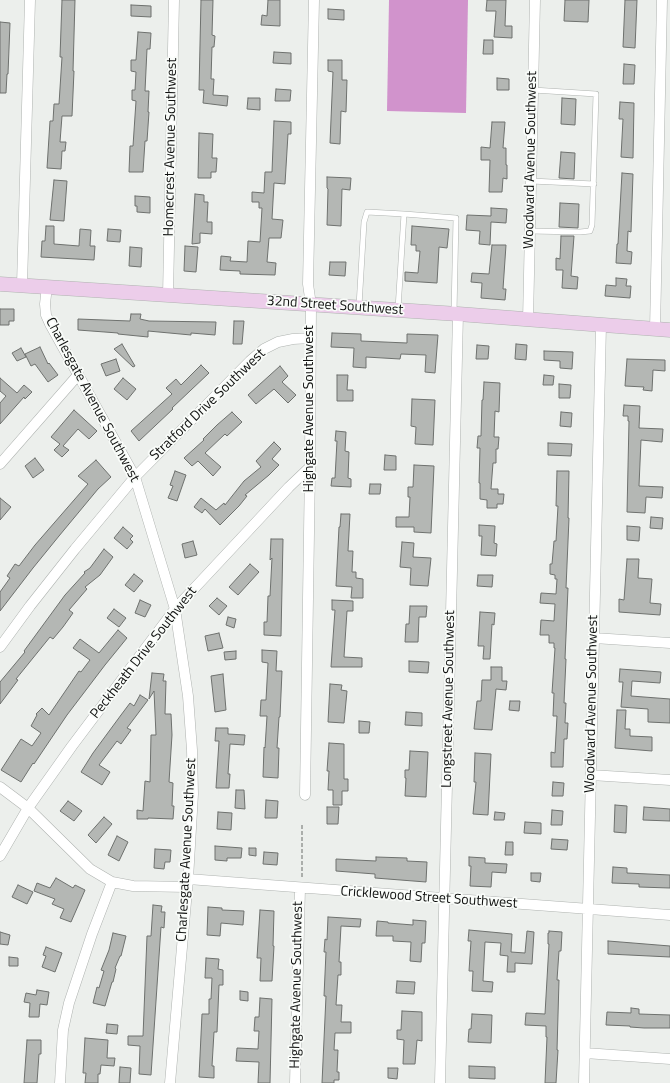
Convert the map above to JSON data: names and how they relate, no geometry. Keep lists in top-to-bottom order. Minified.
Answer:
{"streets":{"street":["Homecrest Avenue Southwest","Woodward Avenue Southwest","32nd Street Southwest","Charlesgate Avenue Southwest","Stratford Drive Southwest","Highgate Avenue Southwest","Peckheath Drive Southwest","Longstreet Avenue Southwest","Cricklewood Street Southwest"]},"crossings":[["Homecrest Avenue Southwest","32nd Street Southwest"],["Woodward Avenue Southwest","32nd Street Southwest"],["Woodward Avenue Southwest","Cricklewood Street Southwest"],["32nd Street Southwest","Charlesgate Avenue Southwest"],["32nd Street Southwest","Highgate Avenue Southwest"],["32nd Street Southwest","Longstreet Avenue Southwest"],["Charlesgate Avenue Southwest","Stratford Drive Southwest"],["Charlesgate Avenue Southwest","Peckheath Drive Southwest"],["Charlesgate Avenue Southwest","Cricklewood Street Southwest"],["Stratford Drive Southwest","Highgate Avenue Southwest"],["Highgate Avenue Southwest","Peckheath Drive Southwest"],["Highgate Avenue Southwest","Cricklewood Street Southwest"],["Peckheath Drive Southwest","Cricklewood Street Southwest"],["Longstreet Avenue Southwest","Cricklewood Street Southwest"]]}
